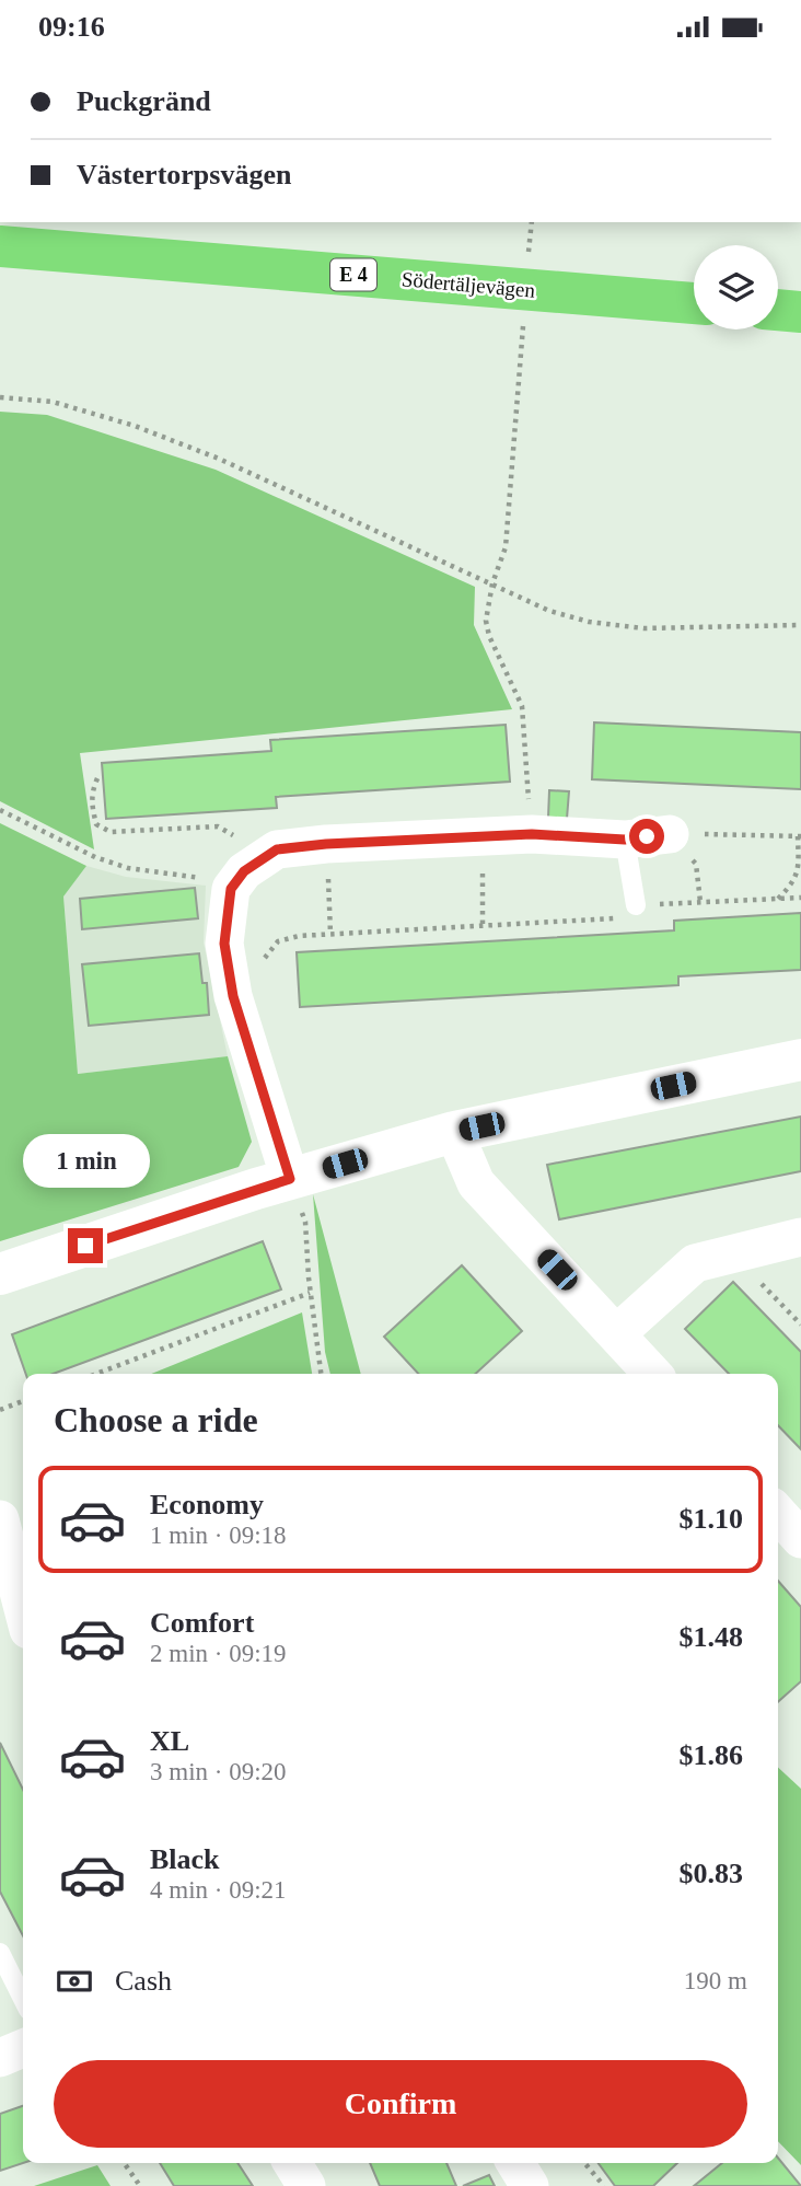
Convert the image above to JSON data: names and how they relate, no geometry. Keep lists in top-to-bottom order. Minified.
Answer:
{"streets":{"highway":["E 4","Södertäljevägen"]},"page":{"status":"09:16","banner":["Puckgränd","Västertorpsvägen"],"bubble":"1 min","heading":"Choose a ride","list":[{"name":"Economy","note":"1 min · 09:18","value":"$1.10"},{"name":"Comfort","note":"2 min · 09:19","value":"$1.48"},{"name":"XL","note":"3 min · 09:20","value":"$1.86"},{"name":"Black","note":"4 min · 09:21","value":"$0.83"}],"pay":["Cash","190 m"],"buttons":"Confirm"}}
